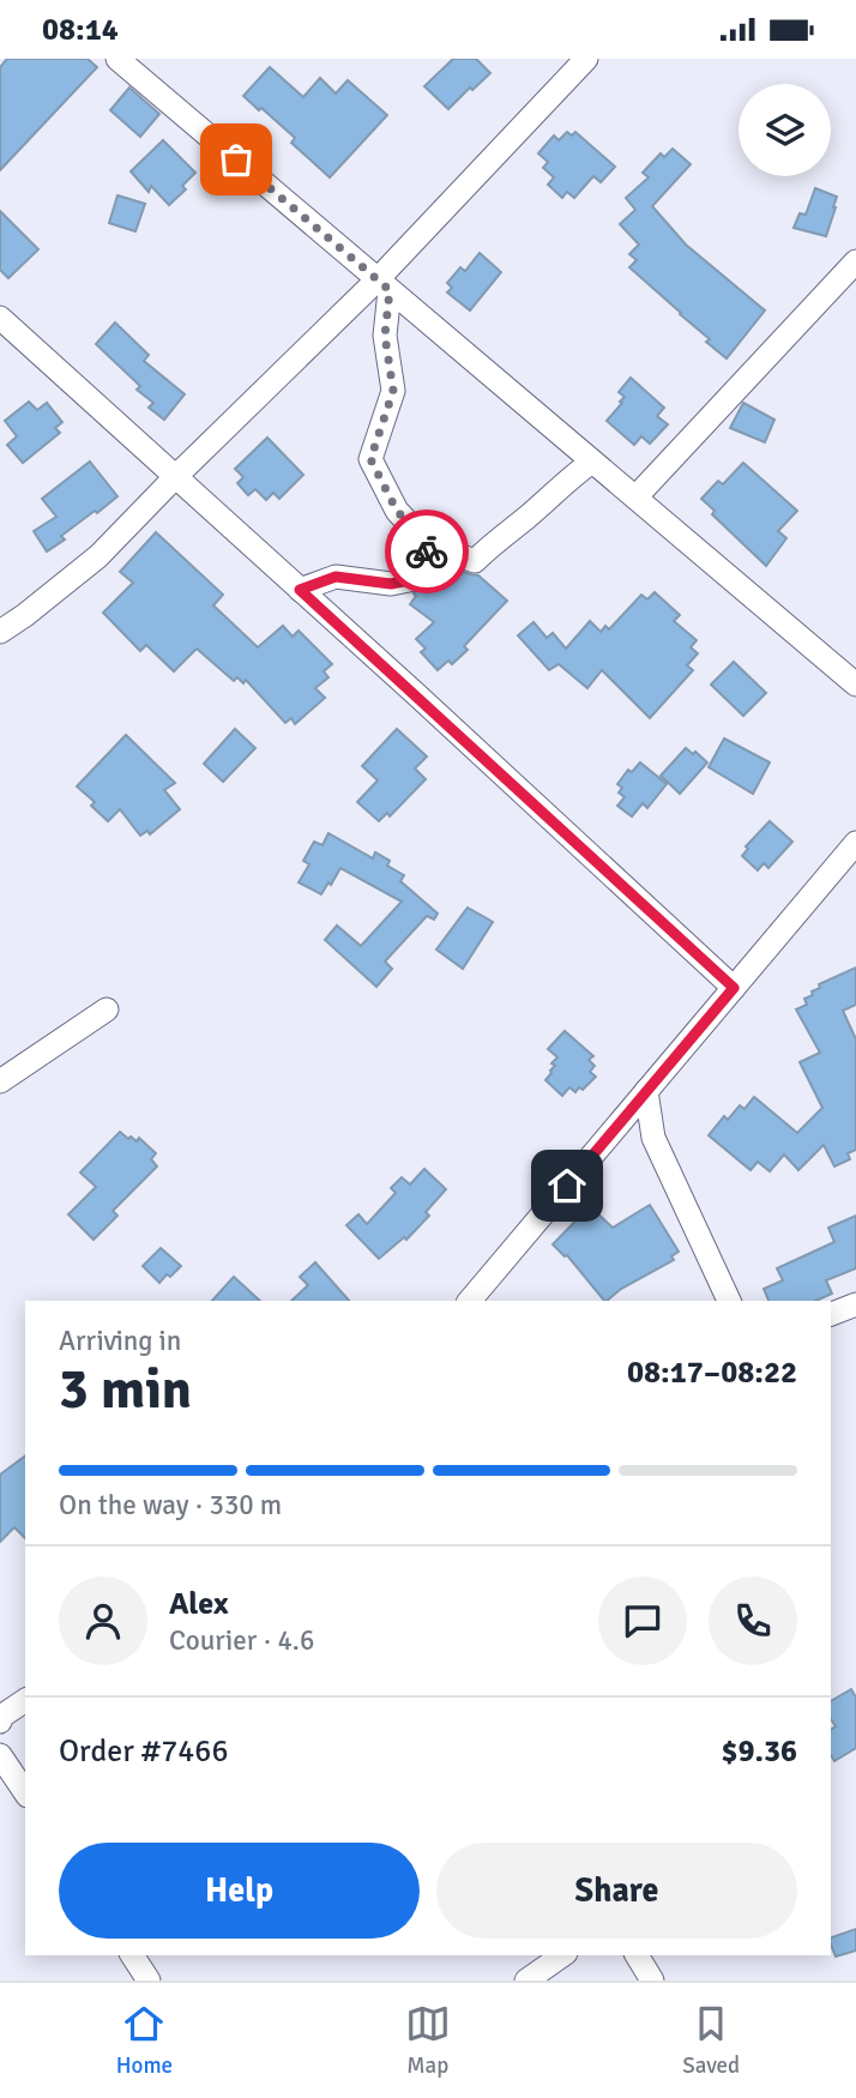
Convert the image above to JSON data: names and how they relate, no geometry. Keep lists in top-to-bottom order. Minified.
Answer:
{"page":{"status":"08:14","heading":["3 min","Arriving in","08:17–08:22"],"panel":["Alex","Courier · 4.6","Order #7466","$9.36"],"bar":"On the way · 330 m","buttons":["Help","Share"],"tabs":["Home","Map","Saved"]}}
